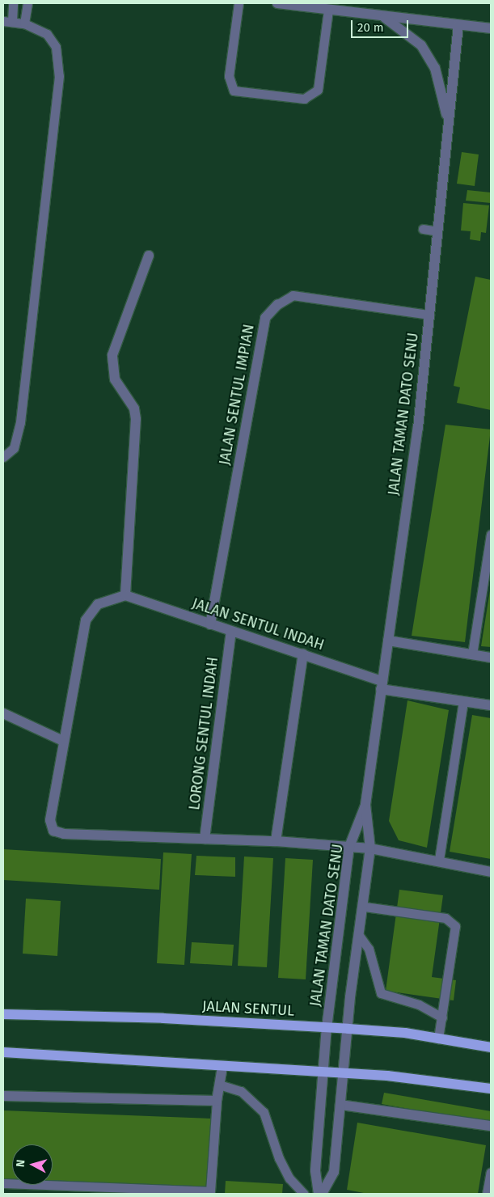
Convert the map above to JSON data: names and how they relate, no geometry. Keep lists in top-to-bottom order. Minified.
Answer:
{"streets":{"main road":["JALAN SENTUL"],"street":["JALAN SENTUL IMPIAN","JALAN TAMAN DATO SENU","JALAN SENTUL INDAH","LORONG SENTUL INDAH"]},"crossings":[["JALAN SENTUL IMPIAN","JALAN TAMAN DATO SENU"],["JALAN SENTUL IMPIAN","JALAN SENTUL INDAH"],["JALAN TAMAN DATO SENU","JALAN SENTUL INDAH"],["JALAN TAMAN DATO SENU","JALAN SENTUL"],["JALAN SENTUL INDAH","LORONG SENTUL INDAH"]],"scale_bar":"20 m","north":"left"}
